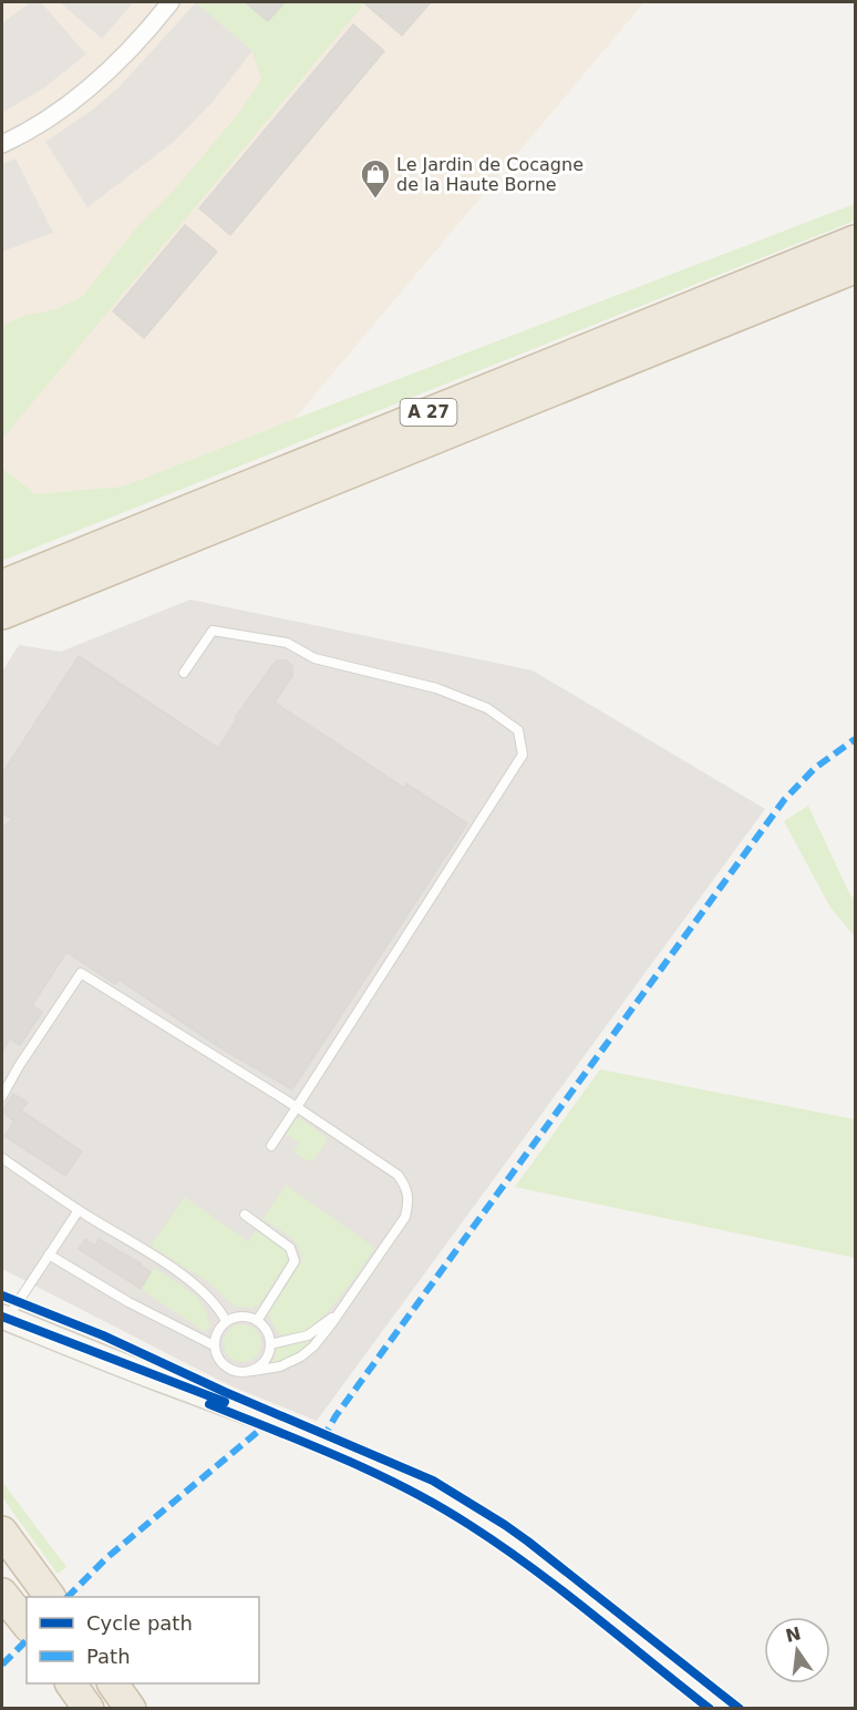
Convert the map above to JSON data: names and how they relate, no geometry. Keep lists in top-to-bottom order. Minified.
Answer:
{"streets":{"highway":["A 27"]},"places":{"shop":["Le Jardin de Cocagne de la Haute Borne"]},"legend":["Cycle path","Path"],"north":"top"}
